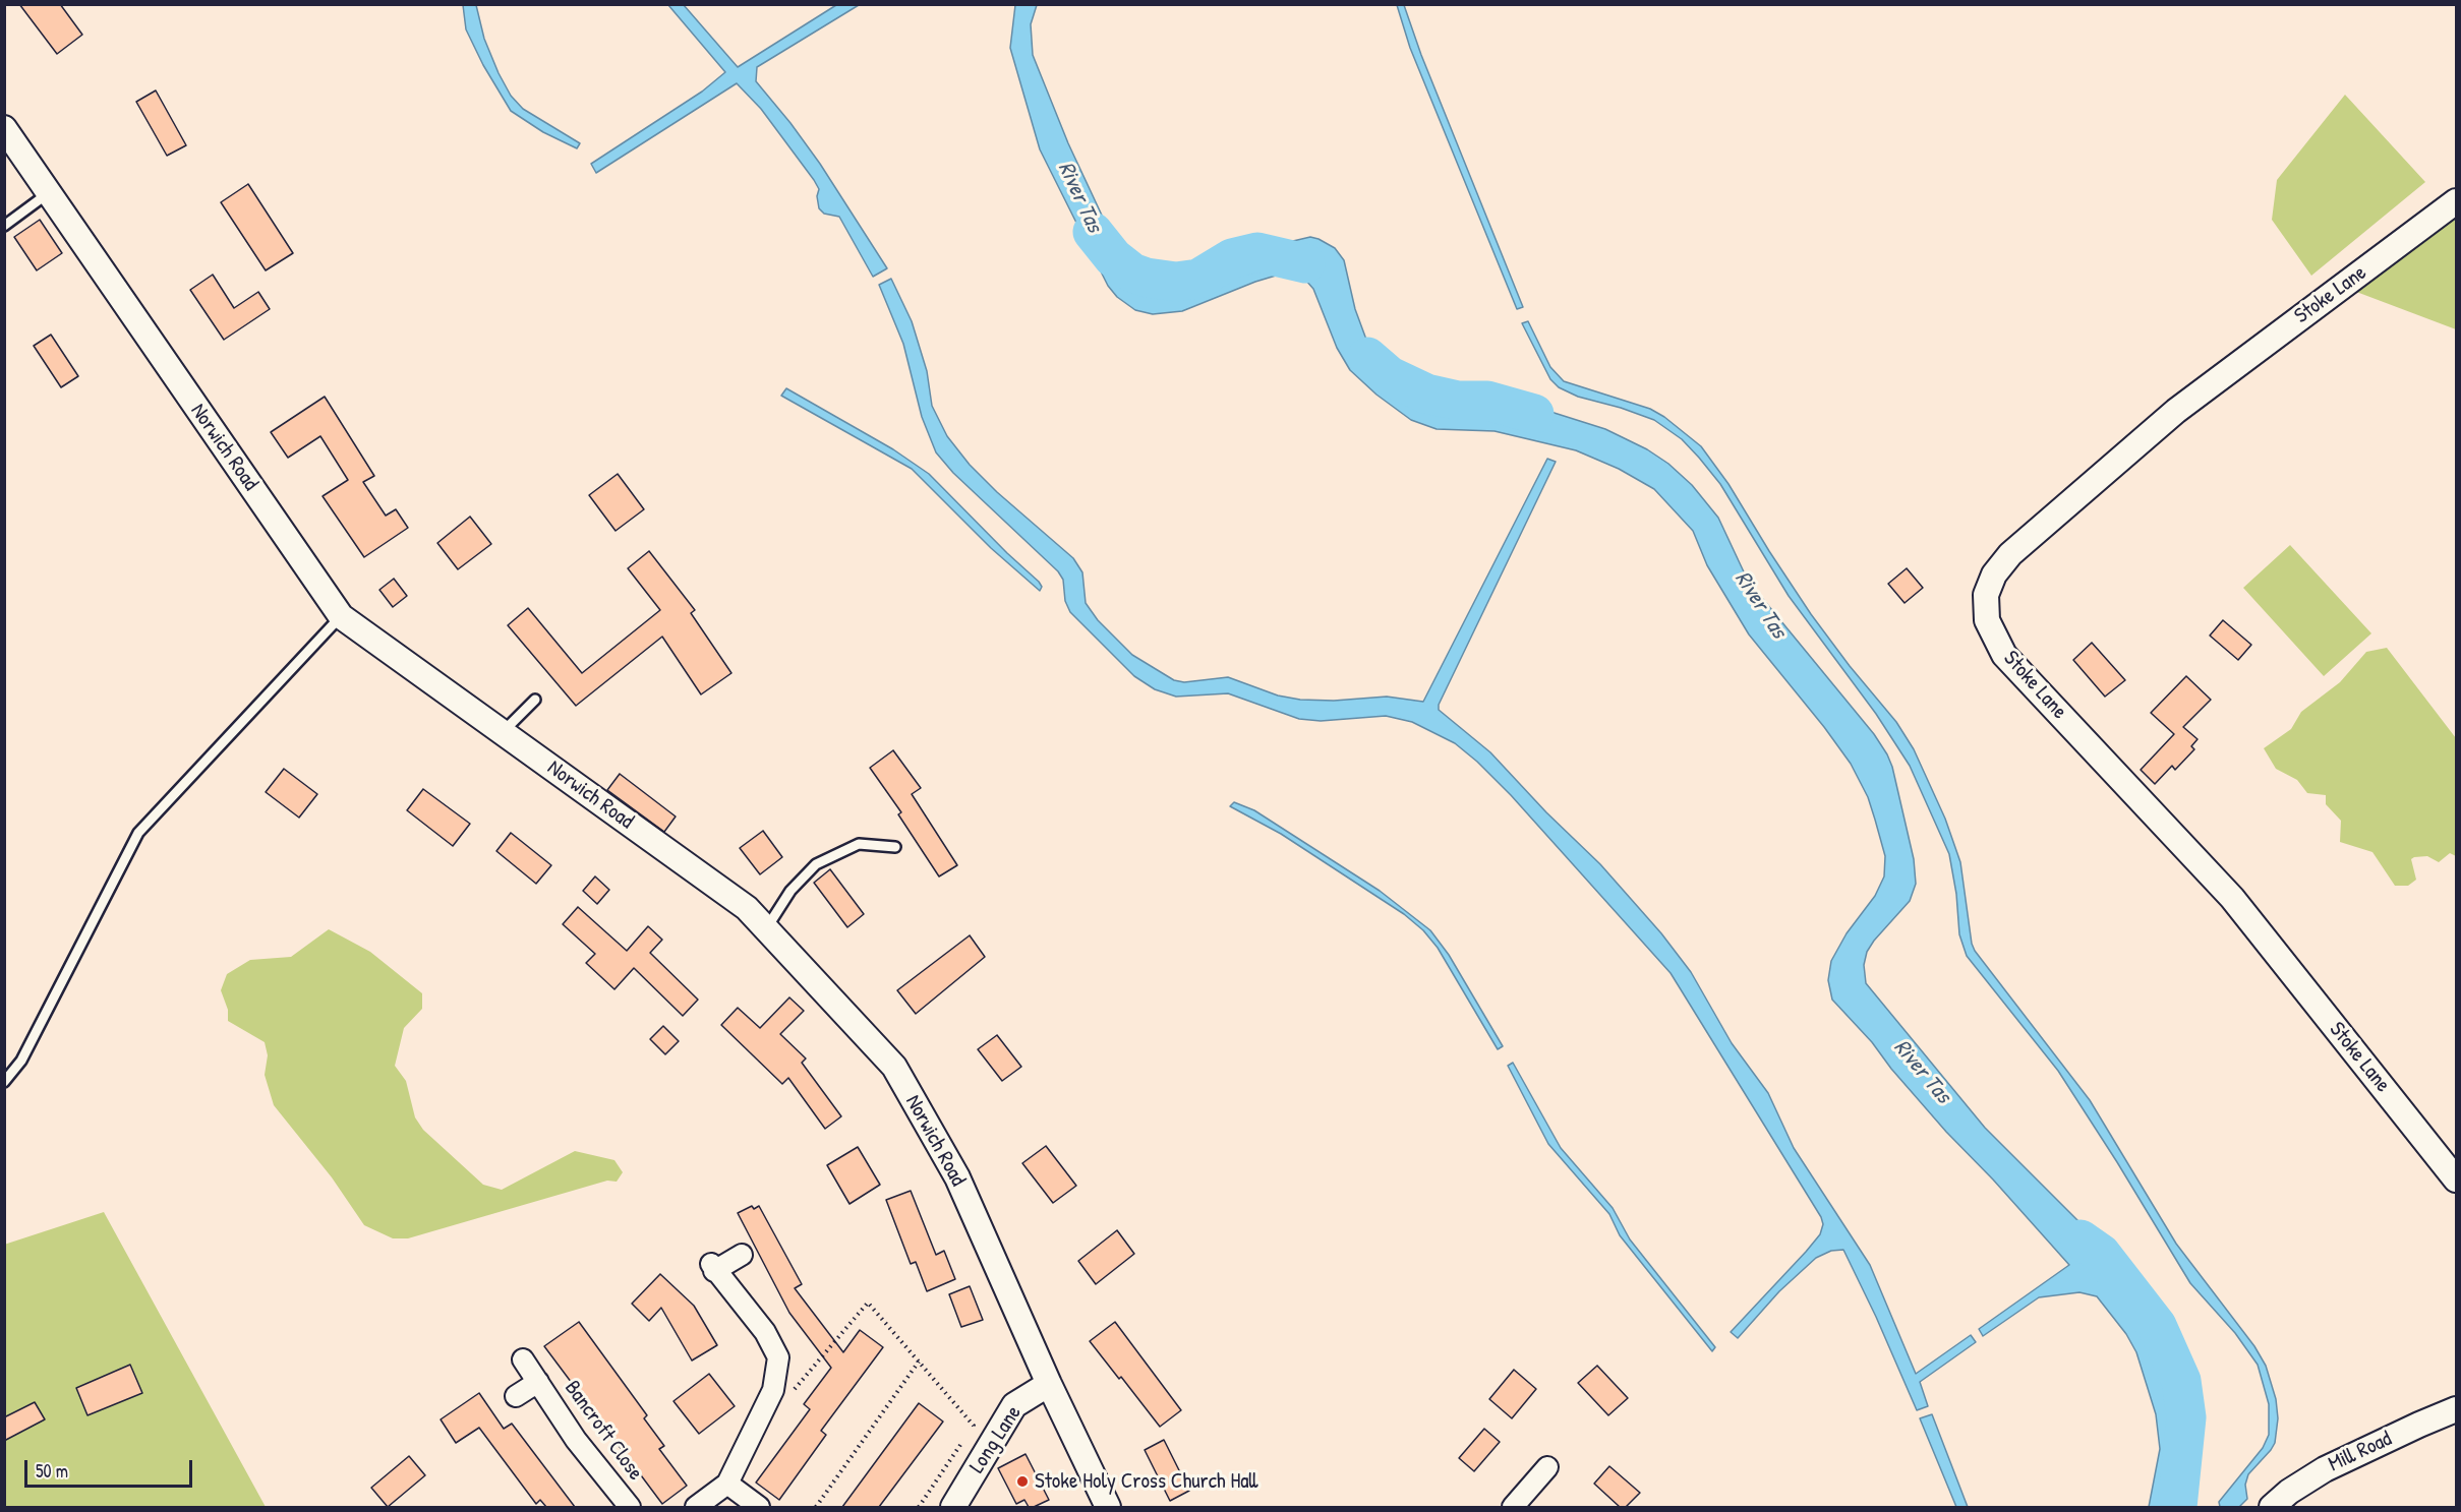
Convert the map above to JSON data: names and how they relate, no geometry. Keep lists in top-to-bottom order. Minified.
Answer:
{"streets":{"street":["Stoke Lane","Norwich Road","Bancroft Close","Long Lane","Mill Road"]},"crossings":[["Norwich Road","Long Lane"]],"water":["River Tas"],"places":["Stoke Holy Cross Church Hall"],"scale_bar":"50 m"}
